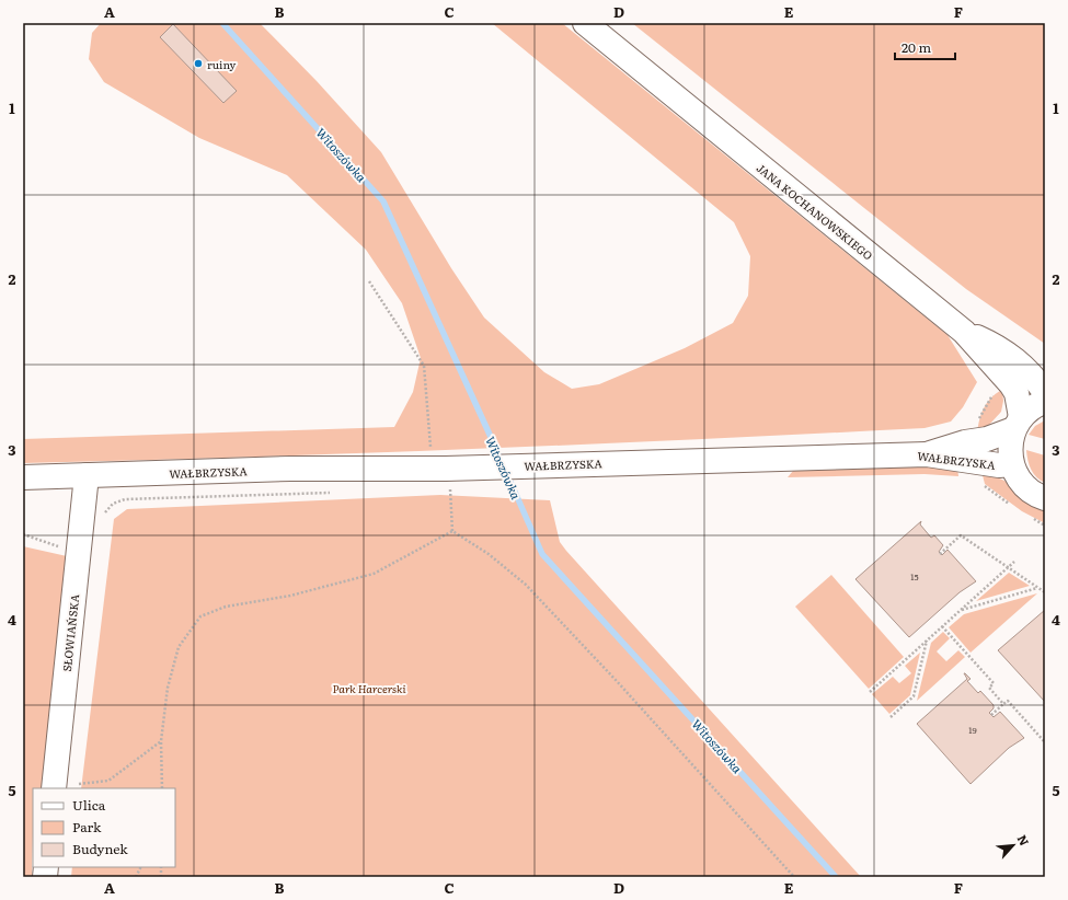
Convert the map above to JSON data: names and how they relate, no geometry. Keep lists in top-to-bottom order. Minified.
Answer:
{"streets":{"main road":["JANA KOCHANOWSKIEGO","WAŁBRZYSKA","SŁOWIAŃSKA"]},"crossings":[["WAŁBRZYSKA","SŁOWIAŃSKA"]],"water":["Witoszówka"],"parks":["Park Harcerski"],"places":["ruiny"],"house_numbers":["15","19"],"legend":["Ulica","Park","Budynek"],"scale_bar":"20 m","north":"top right","grid":{"columns":["A","B","C","D","E","F"],"rows":["1","2","3","4","5"]}}
